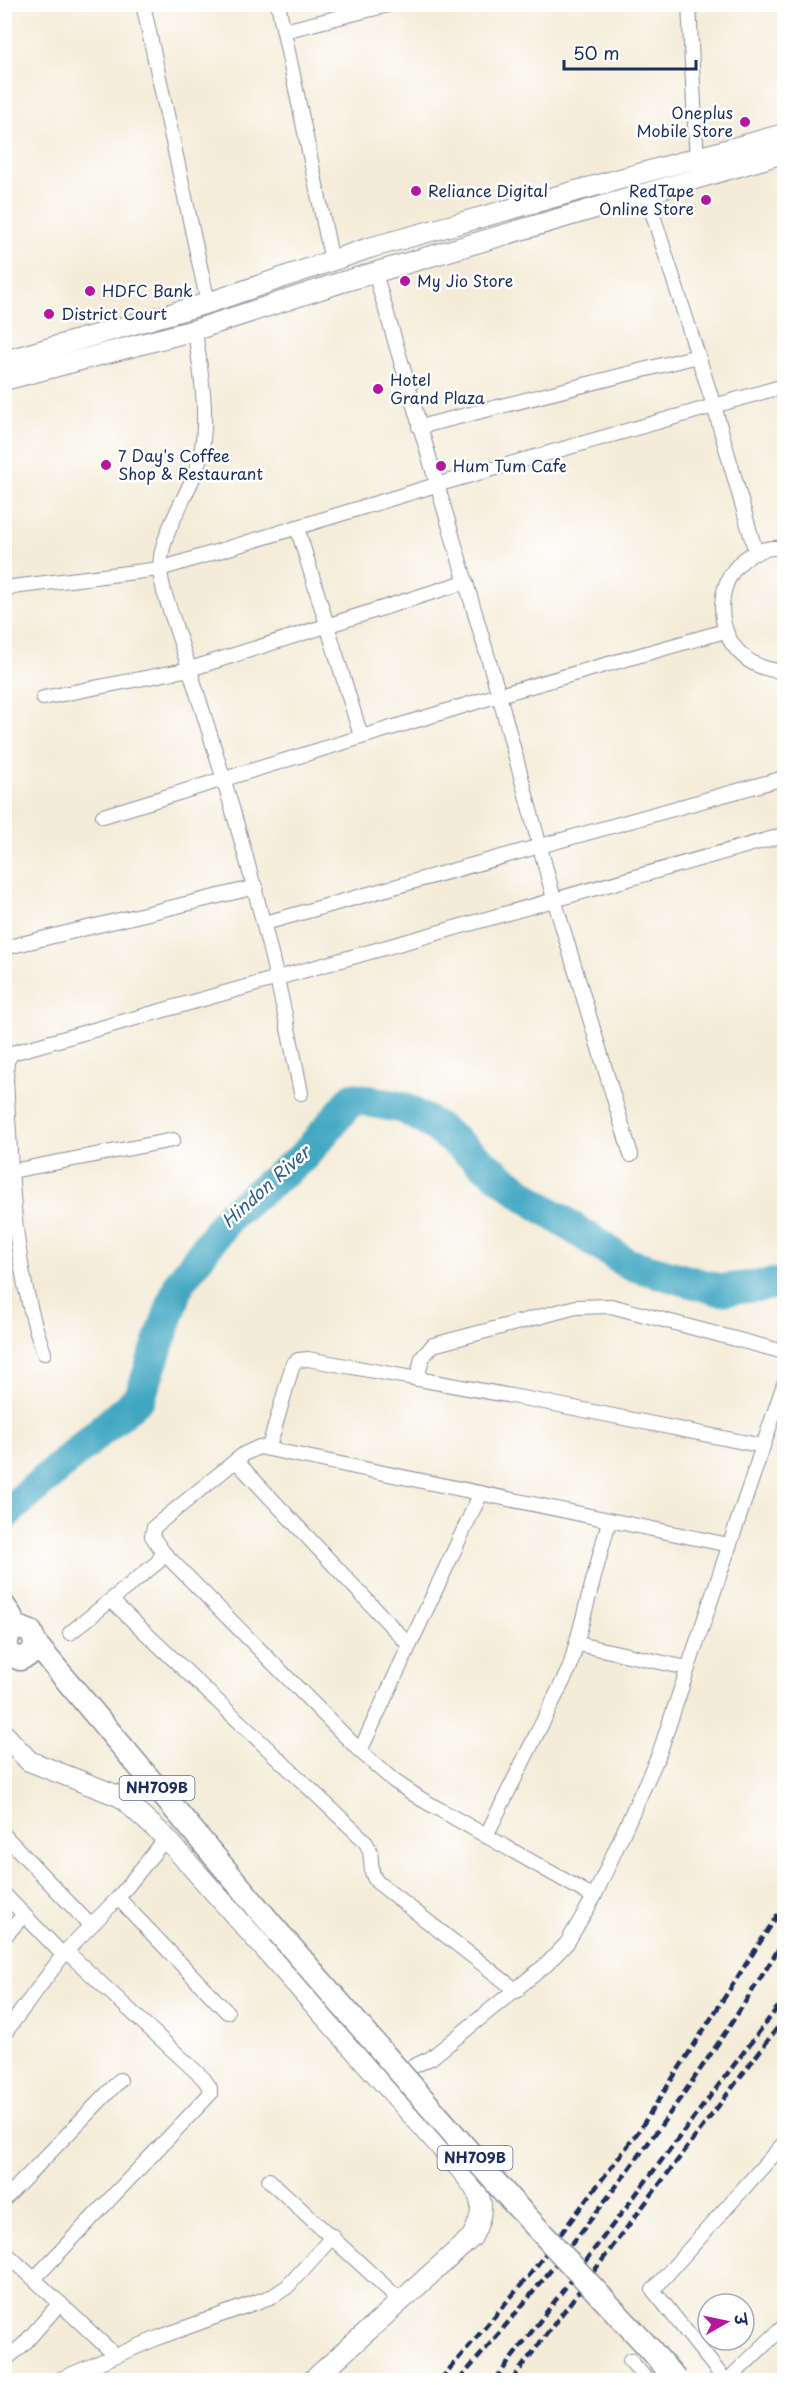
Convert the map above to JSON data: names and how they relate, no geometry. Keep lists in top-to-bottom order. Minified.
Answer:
{"streets":{"highway":["NH709B"]},"water":["Hindon River"],"places":["Oneplus Mobile Store","Reliance Digital","RedTape Online Store","My Jio Store","HDFC Bank","District Court","Hotel Grand Plaza","7 Day's Coffee Shop & Restaurant","Hum Tum Cafe"],"scale_bar":"50 m","north":"right"}
